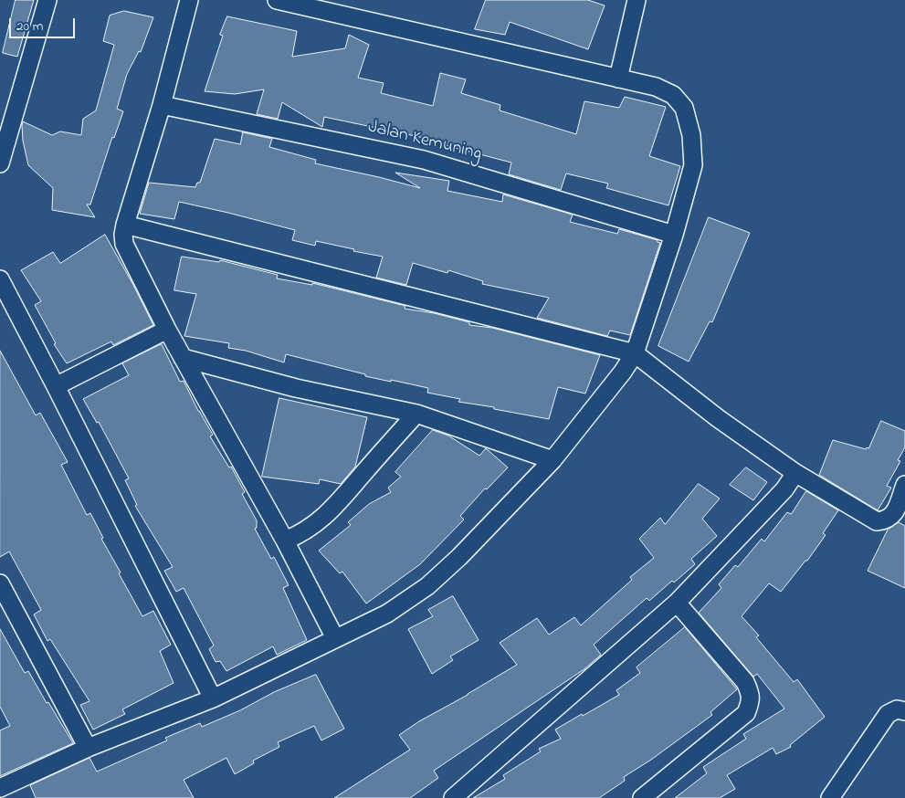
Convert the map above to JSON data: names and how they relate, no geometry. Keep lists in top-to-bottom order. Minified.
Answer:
{"streets":{"street":["Jalan Kemuning"]},"scale_bar":"20 m"}
